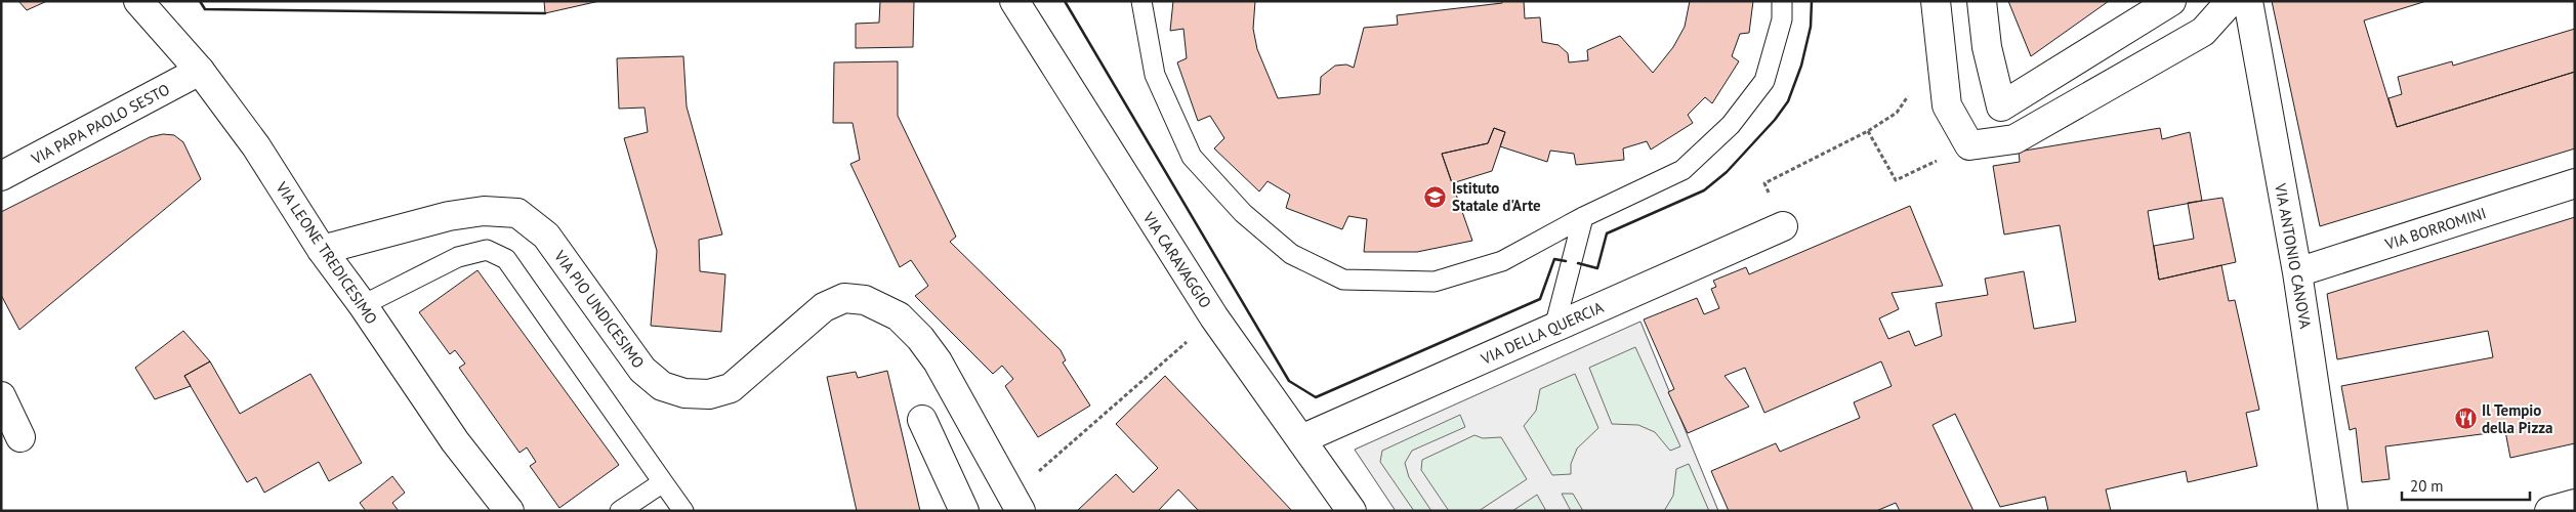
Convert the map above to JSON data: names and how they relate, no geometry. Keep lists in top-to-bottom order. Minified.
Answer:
{"streets":{"street":["VIA PAPA PAOLO SESTO","VIA BORROMINI","VIA LEONE TREDICESIMO","VIA ANTONIO CANOVA","VIA CARAVAGGIO","VIA PIO UNDICESIMO","VIA DELLA QUERCIA"]},"crossings":[["VIA PAPA PAOLO SESTO","VIA LEONE TREDICESIMO"],["VIA BORROMINI","VIA ANTONIO CANOVA"],["VIA LEONE TREDICESIMO","VIA PIO UNDICESIMO"],["VIA CARAVAGGIO","VIA DELLA QUERCIA"]],"places":{"school or university":["Istituto Statale d'Arte"],"restaurant":["Il Tempio della Pizza"]},"scale_bar":"20 m"}
